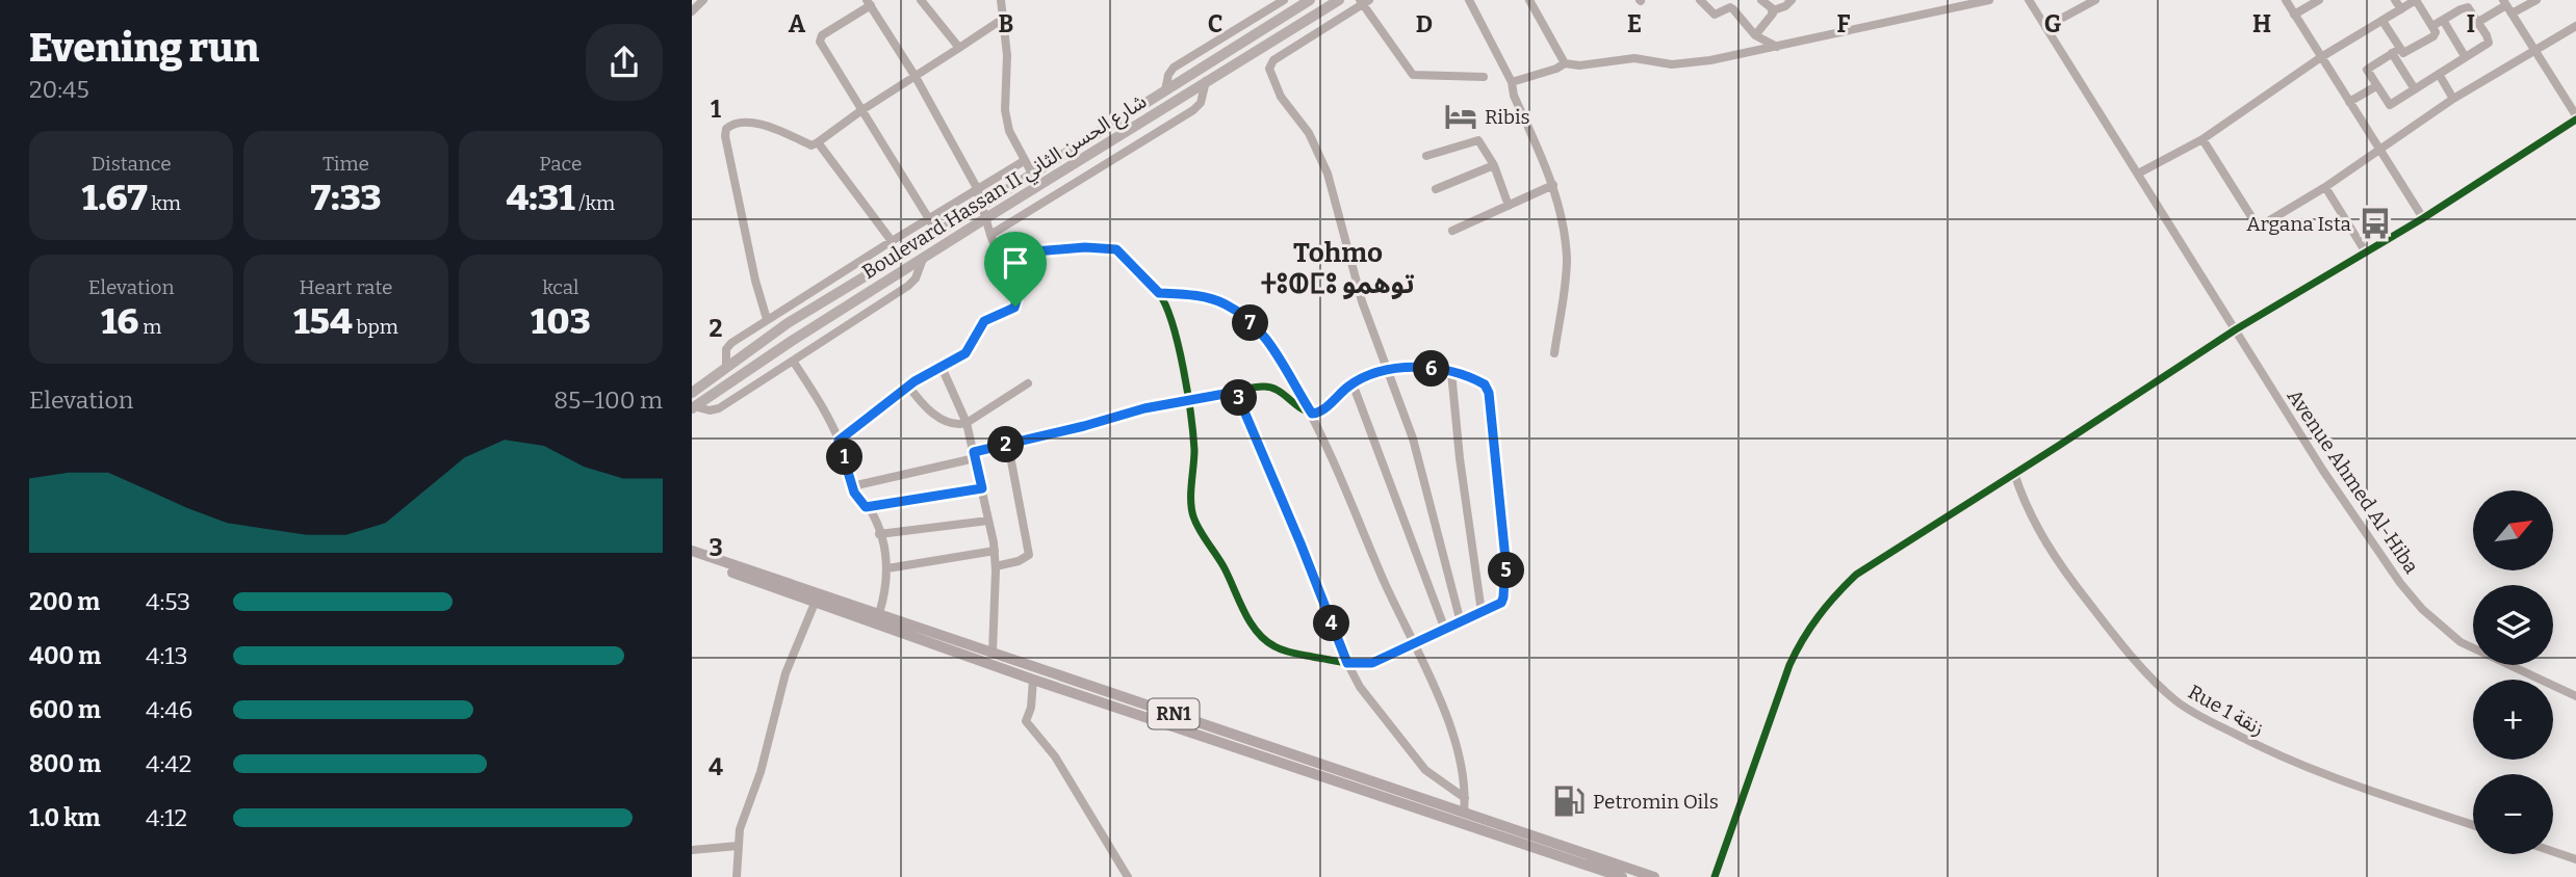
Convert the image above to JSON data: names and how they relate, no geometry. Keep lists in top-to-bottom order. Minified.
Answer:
{"streets":{"highway":["RN1"],"main road":["Boulevard Hassan II شارع الحسن الثاني"],"street":["Avenue Ahmed Al-Hiba","Rue 1 زنقة"]},"districts":["Tohmo ⵜⵓⵀⵎⵓ توهمو"],"places":{"hotel":["Ribis"],"bus stop":["Argana Ista"],"fuel station":["Petromin Oils"]},"north":"top right","page":{"heading":["Evening run","20:45"],"stats":[["Distance","1.67 km"],["Time","7:33"],["Pace","4:31 /km"],["Elevation","16 m"],["Heart rate","154 bpm"],["kcal","103"]],"pins":["7","6","3","2","1","5","4"],"chart":["Elevation","85–100 m"],"map_buttons":["+","−"],"list":[{"name":"200 m","note":"4:53"},{"name":"400 m","note":"4:13"},{"name":"600 m","note":"4:46"},{"name":"800 m","note":"4:42"},{"name":"1.0 km","note":"4:12"}]},"grid":{"columns":["A","B","C","D","E","F","G","H","I"],"rows":["1","2","3","4"]}}
